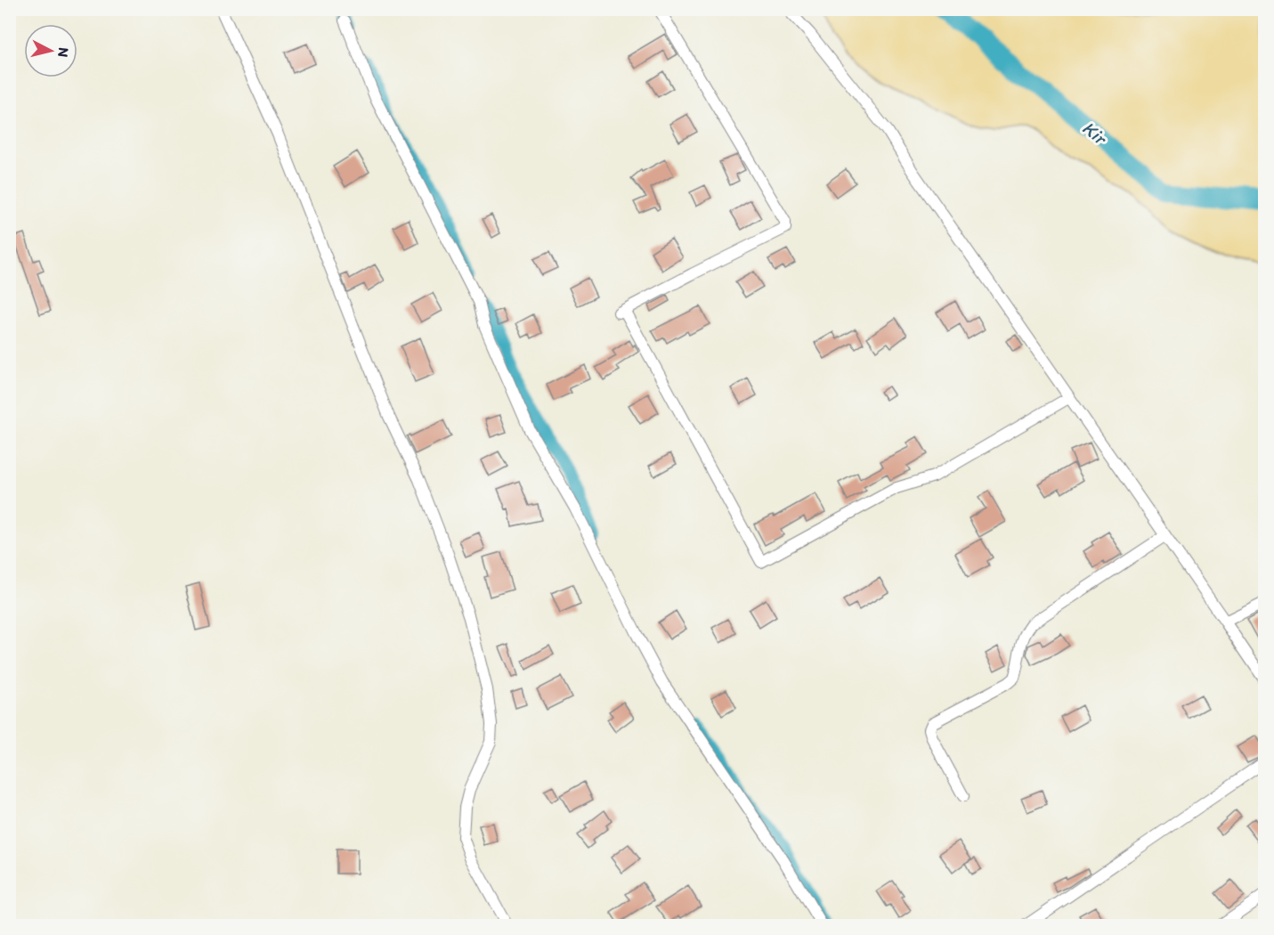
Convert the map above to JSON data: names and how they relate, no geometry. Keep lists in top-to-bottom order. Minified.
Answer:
{"water":["Kir"],"north":"right"}
